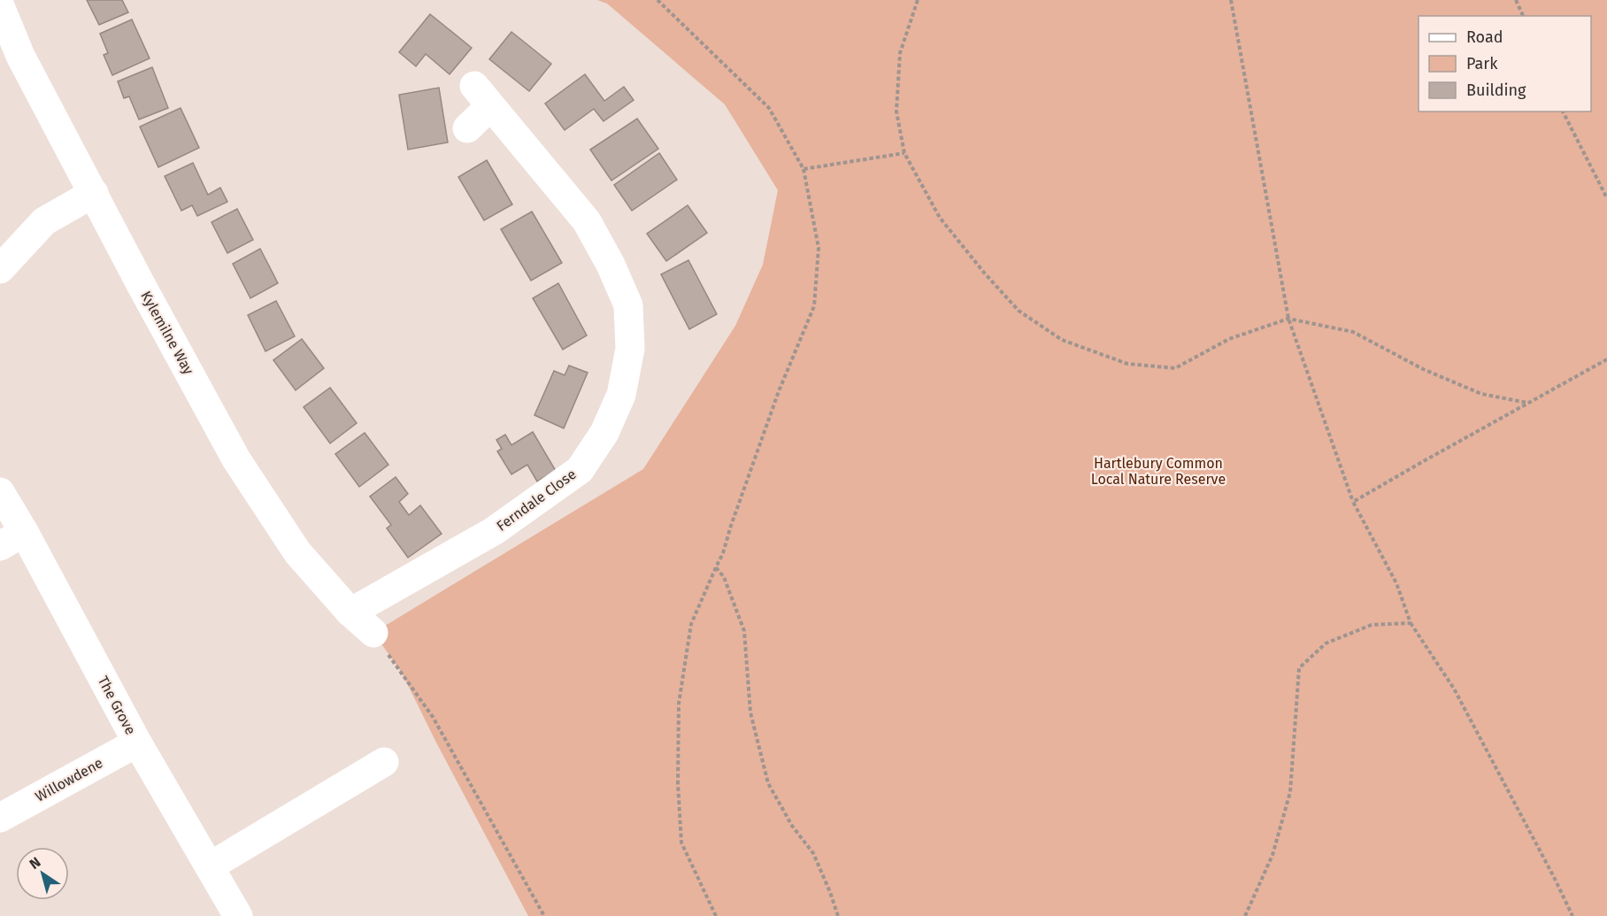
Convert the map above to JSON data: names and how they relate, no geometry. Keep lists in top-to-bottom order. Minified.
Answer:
{"streets":{"street":["Kylemilne Way","Ferndale Close","The Grove","Willowdene"]},"crossings":[["Kylemilne Way","Ferndale Close"],["The Grove","Willowdene"]],"parks":["Hartlebury Common Local Nature Reserve"],"legend":["Road","Park","Building"],"north":"top left"}
